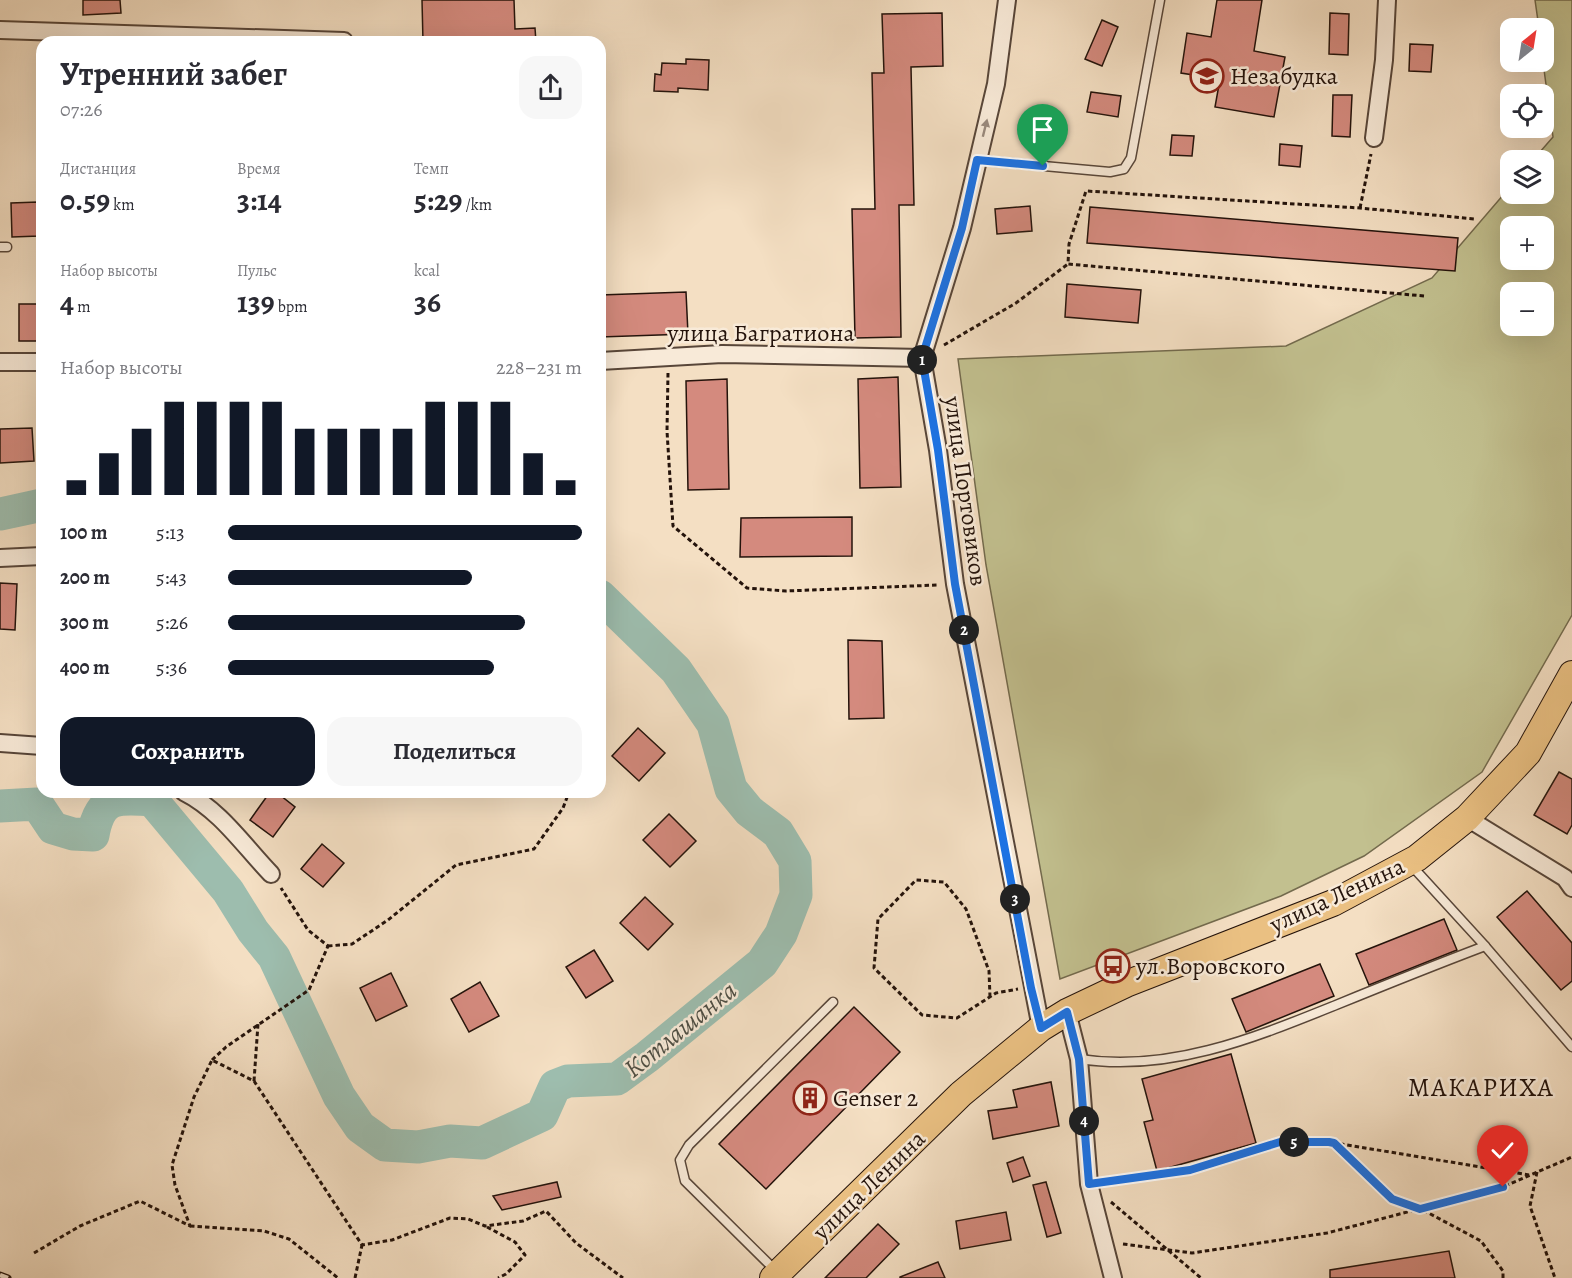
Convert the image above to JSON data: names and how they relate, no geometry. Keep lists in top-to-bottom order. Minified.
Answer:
{"streets":{"main road":["улица Ленина"],"street":["улица Багратиона","улица Портовиков"]},"crossings":[["улица Багратиона","улица Портовиков"],["улица Портовиков","улица Ленина"]],"districts":["МАКАРИХА"],"water":["Котлашанка"],"places":{"school or university":["Незабудка"],"bus stop":["ул.Воровского"],"building":["Genser 2"]},"north":"top right","page":{"map_buttons":["+","−"],"heading":["Утренний забег","07:26"],"stats":[["Дистанция","0.59 km"],["Время","3:14"],["Темп","5:29 /km"],["Набор высоты","4 m"],["Пульс","139 bpm"],["kcal","36"]],"chart":["Набор высоты","228–231 m"],"pins":["1","2","3","4","5"],"list":[{"name":"100 m","note":"5:13"},{"name":"200 m","note":"5:43"},{"name":"300 m","note":"5:26"},{"name":"400 m","note":"5:36"}],"buttons":["Сохранить","Поделиться"]}}
